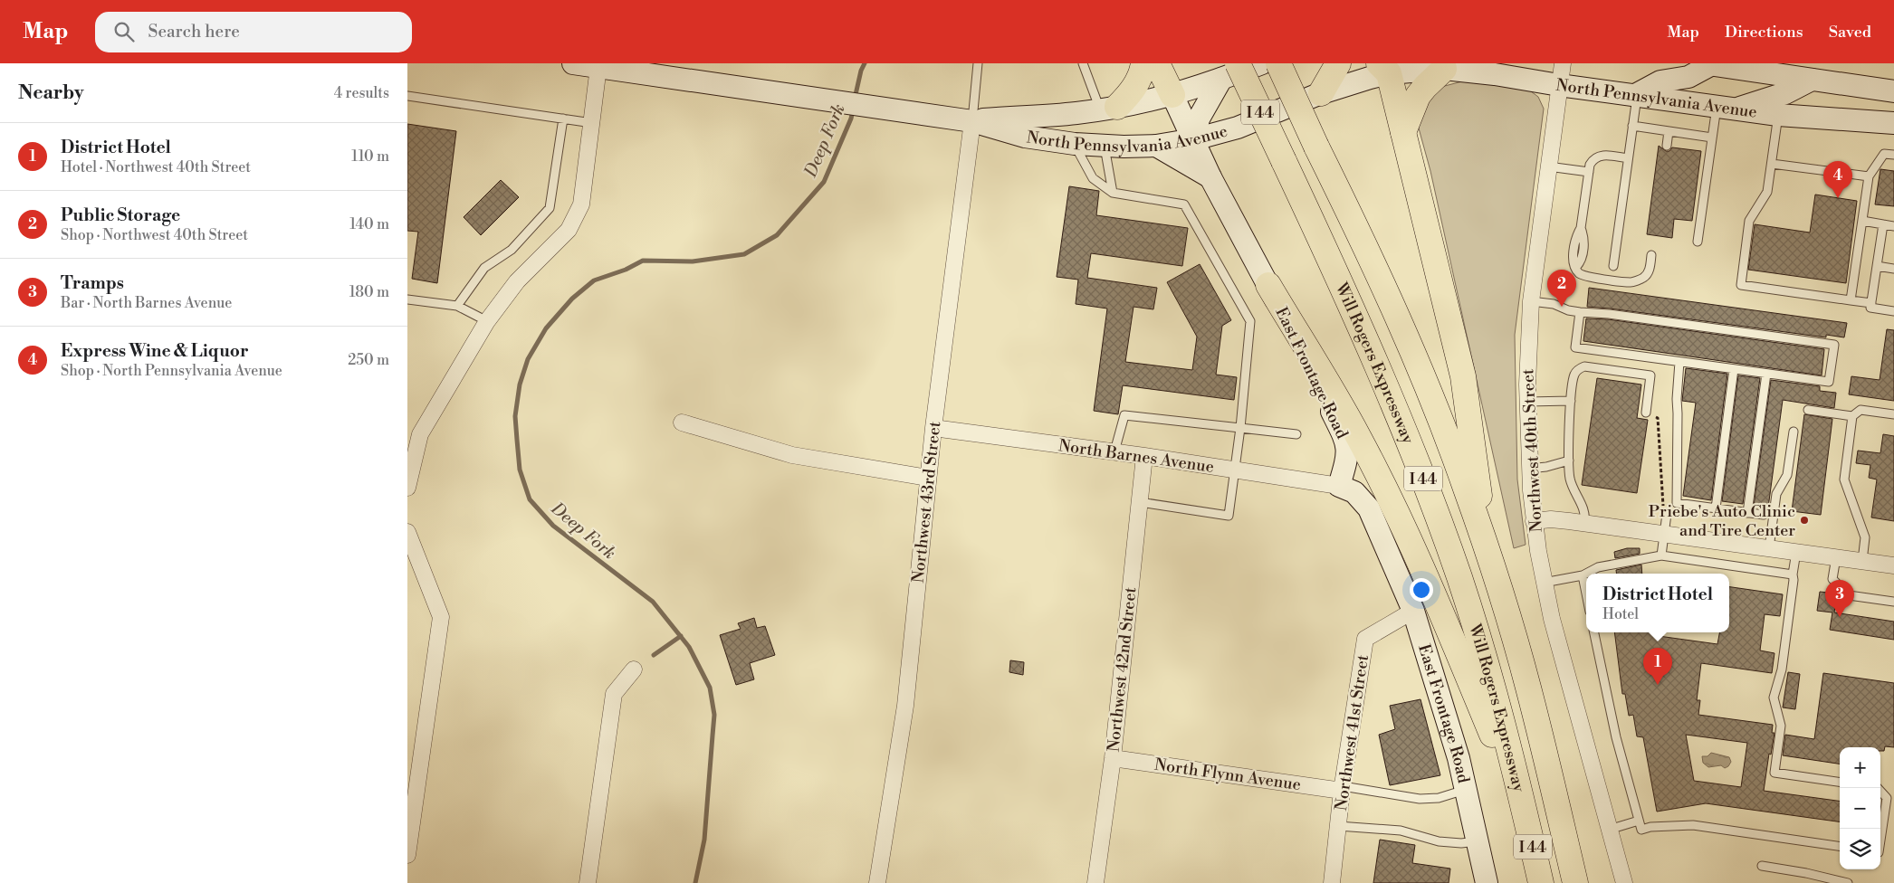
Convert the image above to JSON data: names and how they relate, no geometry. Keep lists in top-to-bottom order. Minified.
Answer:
{"streets":{"highway":["I 44","Will Rogers Expressway"],"main road":["North Pennsylvania Avenue","East Frontage Road"],"street":["Northwest 40th Street","North Barnes Avenue","Northwest 43rd Street","Northwest 42nd Street","Northwest 41st Street","North Flynn Avenue"]},"crossings":[["North Pennsylvania Avenue","Will Rogers Expressway"],["North Pennsylvania Avenue","East Frontage Road"],["North Pennsylvania Avenue","Northwest 40th Street"],["North Pennsylvania Avenue","Northwest 43rd Street"],["East Frontage Road","North Barnes Avenue"],["East Frontage Road","Northwest 41st Street"],["North Barnes Avenue","Northwest 43rd Street"],["North Barnes Avenue","Northwest 42nd Street"],["Northwest 42nd Street","North Flynn Avenue"],["Northwest 41st Street","North Flynn Avenue"]],"water":["Deep Fork"],"places":["Priebe's Auto Clinic and Tire Center"],"page":{"header":"Map","search":"Search here","nav":["Map","Directions","Saved"],"heading":["Nearby","4 results"],"list":[{"mark":"1","name":"District Hotel","note":"Hotel · Northwest 40th Street","value":"110 m"},{"mark":"2","name":"Public Storage","note":"Shop · Northwest 40th Street","value":"140 m"},{"mark":"3","name":"Tramps","note":"Bar · North Barnes Avenue","value":"180 m"},{"mark":"4","name":"Express Wine & Liquor","note":"Shop · North Pennsylvania Avenue","value":"250 m"}],"pins":["4","2","3","1"],"popup":["District Hotel","Hotel"],"map_buttons":["+","−"]}}
